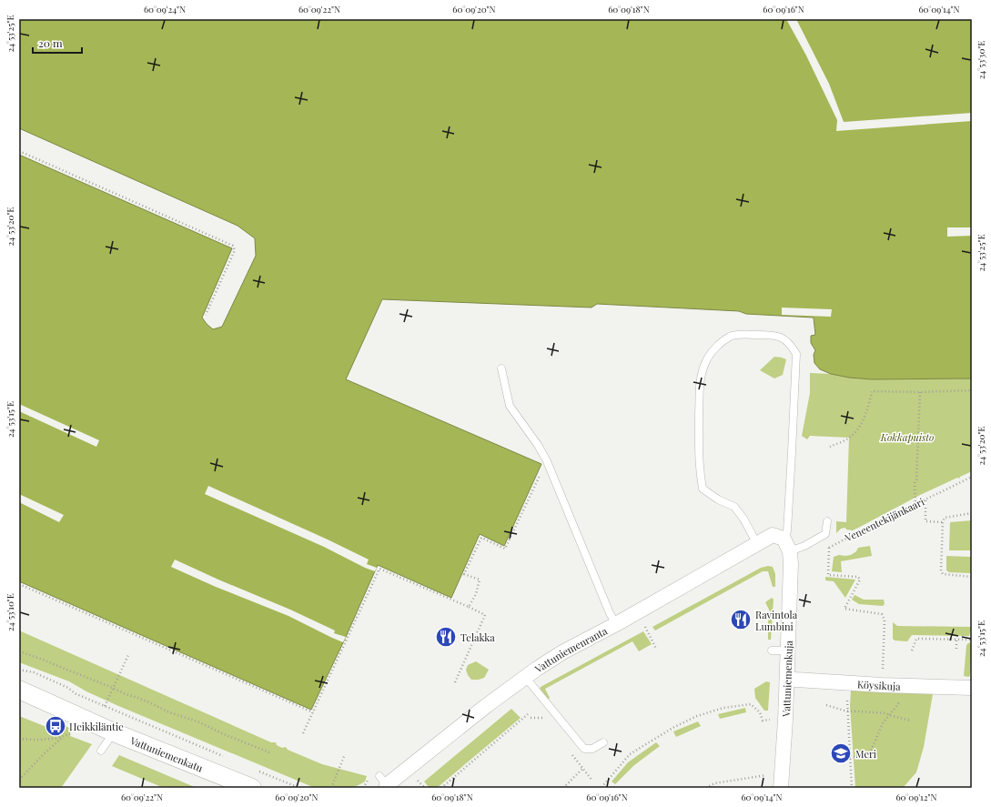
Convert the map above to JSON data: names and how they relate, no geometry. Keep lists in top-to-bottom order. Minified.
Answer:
{"streets":{"street":["Vattuniemenranta","Vattuniemenkuja","Köysikuja","Vattuniemenkatu"],"path":["Veneentekijänkaari"]},"crossings":[["Vattuniemenranta","Vattuniemenkuja"],["Vattuniemenkuja","Köysikuja"]],"parks":["Kokkapuisto"],"places":{"restaurant":["Ravintola Lumbini","Telakka"],"bus stop":["Heikkiläntie"],"school or university":["Meri"]},"scale_bar":"20 m","coordinates":["60°09'24\"N","60°09'22\"N","60°09'20\"N","60°09'18\"N","60°09'16\"N","60°09'14\"N","24°53'25\"E","24°53'30\"E","24°53'20\"E","24°53'15\"E","24°53'10\"E","60°09'12\"N"]}
